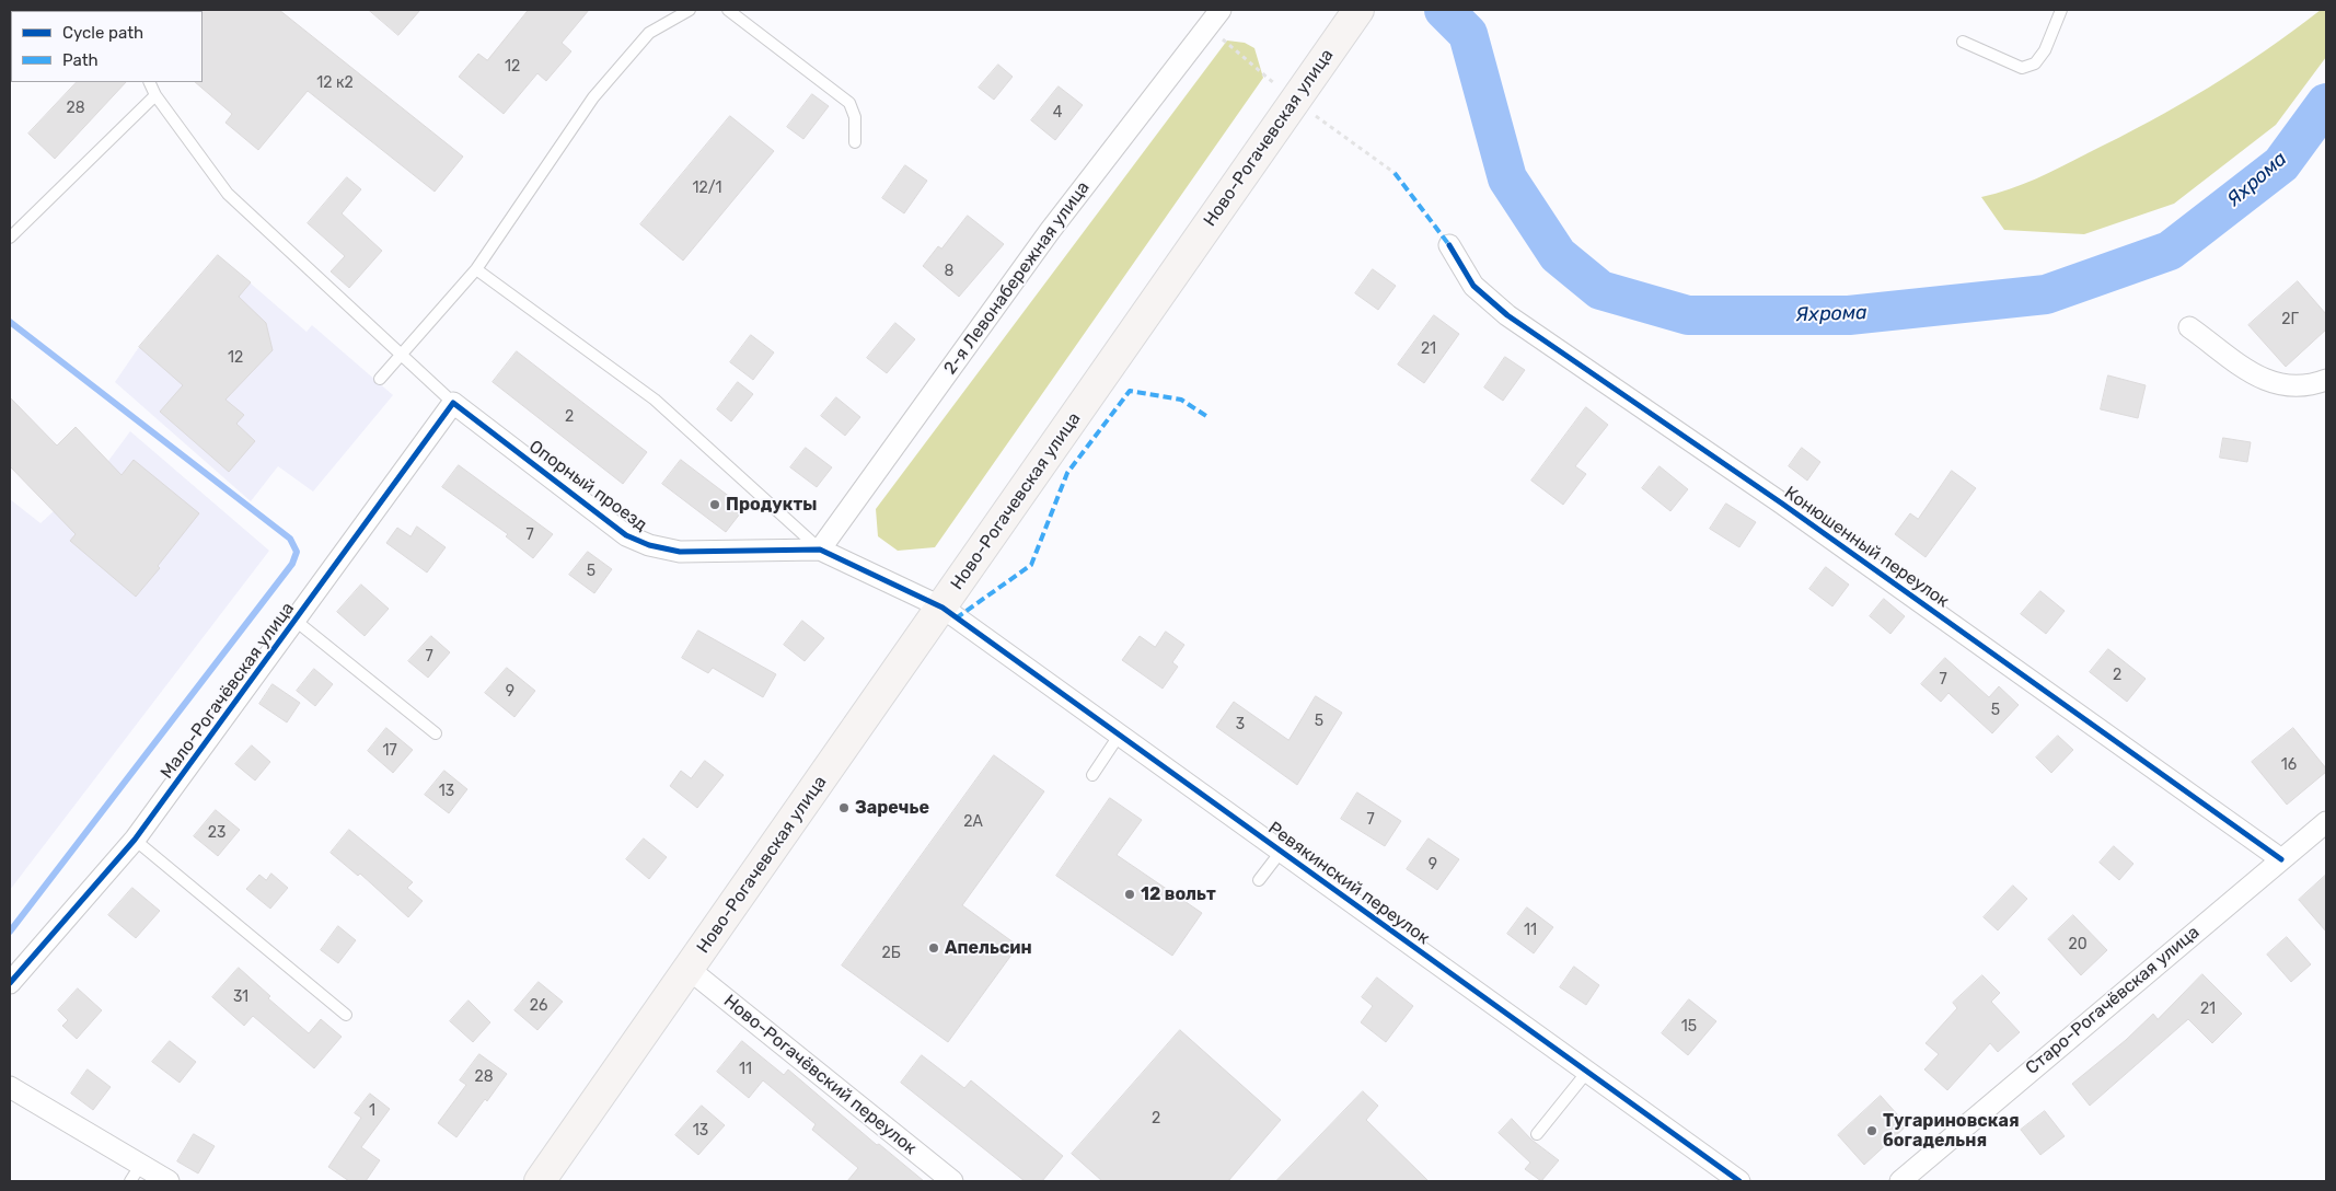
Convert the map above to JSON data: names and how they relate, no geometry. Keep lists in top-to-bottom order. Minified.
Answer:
{"streets":{"main road":["Ново-Рогачевская улица"],"street":["2-я Левонабережная улица","Опорный проезд","Конюшенный переулок","Мало-Рогачёвская улица","Ревякинский переулок","Старо-Рогачёвская улица","Ново-Рогачёвский переулок"]},"crossings":[["Ново-Рогачевская улица","Ревякинский переулок"],["Ново-Рогачевская улица","Ново-Рогачёвский переулок"],["2-я Левонабережная улица","Опорный проезд"],["2-я Левонабережная улица","Ревякинский переулок"],["Опорный проезд","Мало-Рогачёвская улица"],["Опорный проезд","Ревякинский переулок"],["Конюшенный переулок","Старо-Рогачёвская улица"]],"water":["Яхрома"],"places":["Продукты","Заречье","12 вольт","Апельсин","Тугариновская богадельня"],"house_numbers":["12","12 к2","28","4","12/1","8","2Г","21","12","2","7","5","7","2","7","9","5","5","3","17","16","13","7","2А","23","9","11","20","2Б","31","26","21","15","11","28","1","2","13"],"legend":["Cycle path","Path"]}
